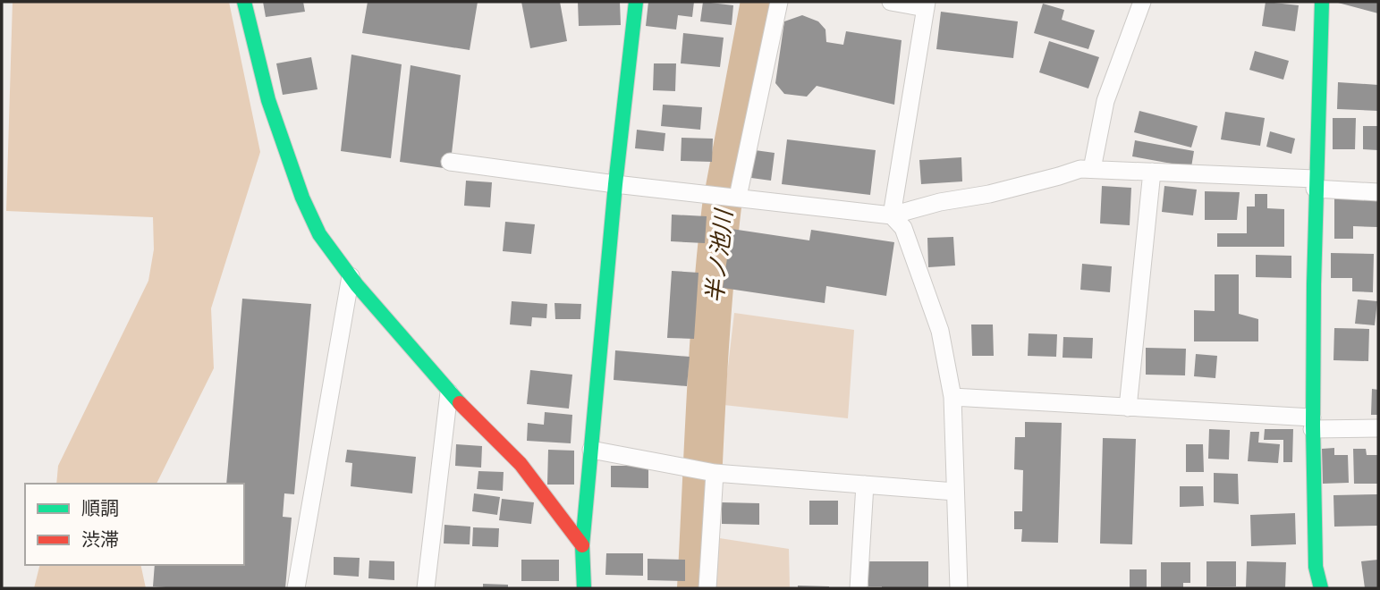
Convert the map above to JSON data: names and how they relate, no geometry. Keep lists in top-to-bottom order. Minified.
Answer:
{"water":["半ノ池川"],"legend":["順調","渋滞"]}
